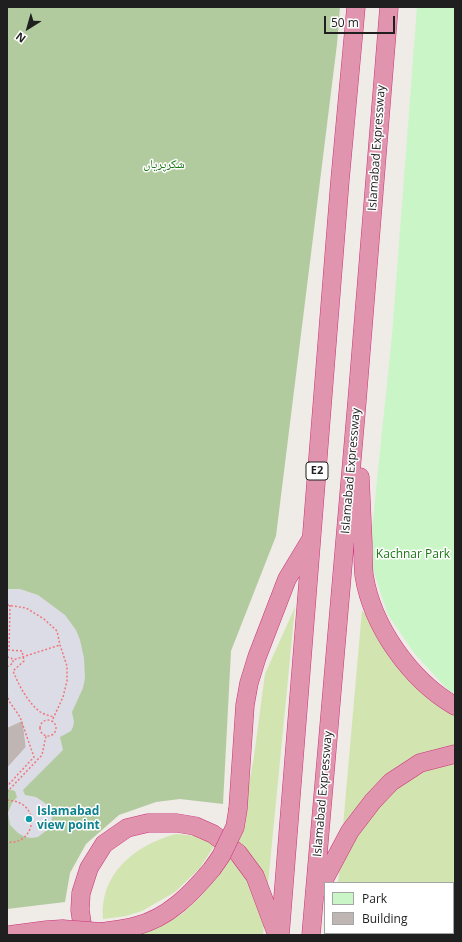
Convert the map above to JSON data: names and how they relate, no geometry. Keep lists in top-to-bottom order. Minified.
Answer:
{"streets":{"highway":["Islamabad Expressway","E2"]},"parks":["شکرپریاں","Kachnar Park"],"places":["Islamabad view point"],"legend":["Park","Building"],"scale_bar":"50 m","north":"bottom left"}
